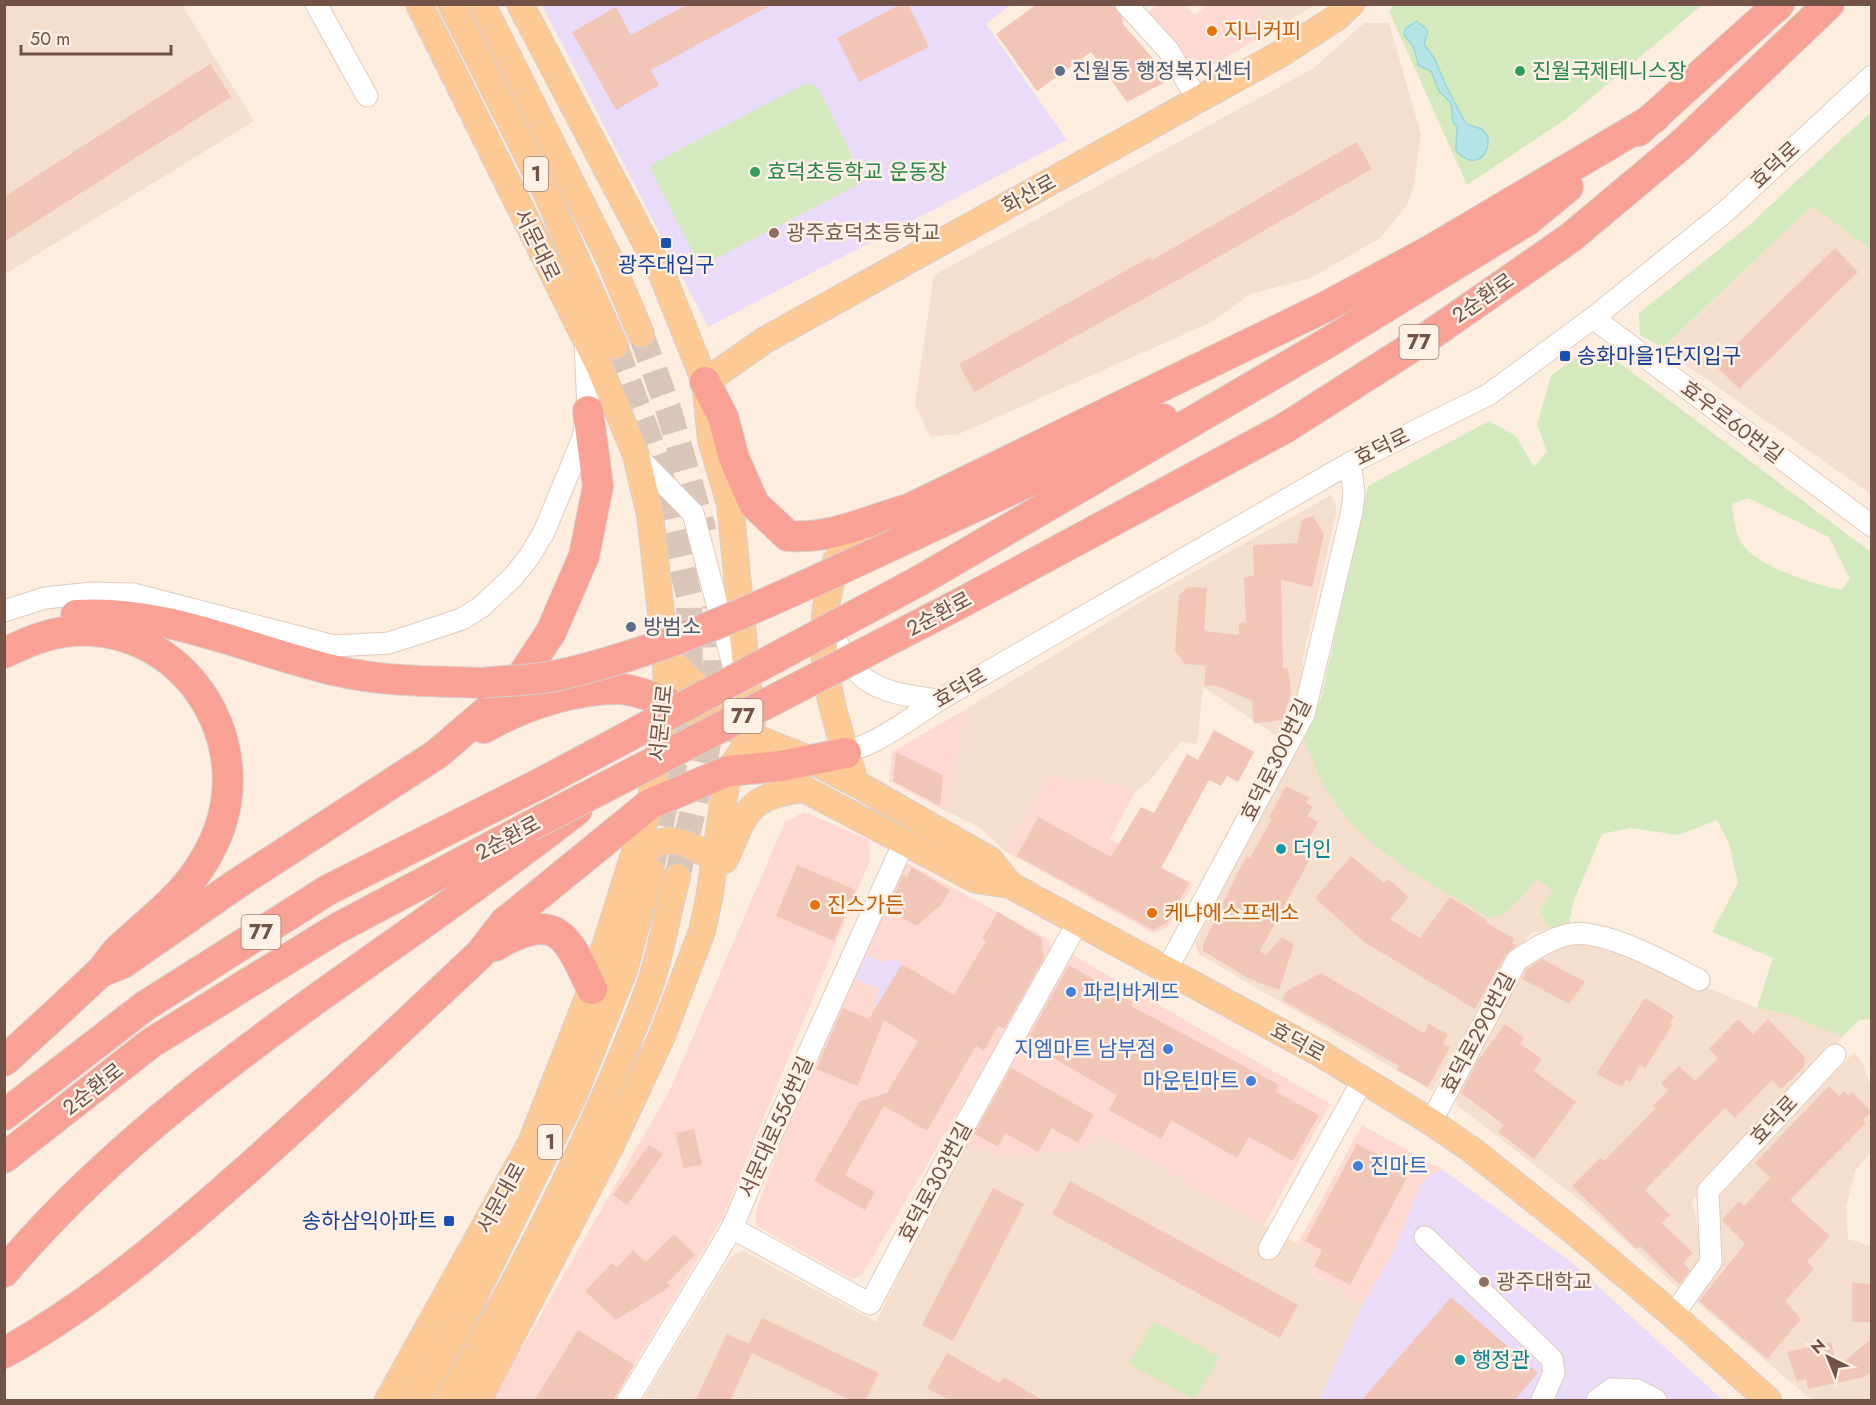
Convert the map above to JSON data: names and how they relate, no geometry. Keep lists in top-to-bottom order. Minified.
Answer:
{"streets":{"highway":["2순환로","77"],"main road":["효덕로","1","화산로","서문대로"],"street":["효우로60번길","효덕로300번길","효덕로290번길","서문대로556번길","효덕로303번길"]},"crossings":[["효덕로","서문대로"],["효덕로","효우로60번길"],["효덕로","효덕로300번길"],["효덕로","효덕로290번길"],["효덕로","서문대로556번길"],["효덕로","효덕로303번길"],["서문대로556번길","효덕로303번길"]],"places":{"other":["지니커피","진월동 행정복지센터","진월국제테니스장","효덕초등학교 운동장","광주효덕초등학교","방범소","더인","진스가든","케냐에스프레소","파리바게뜨","지엠마트 남부점","마운틴마트","진마트","광주대학교","행정관"],"transit":["광주대입구","송화마을1단지입구","송하삼익아파트"]},"scale_bar":"50 m","north":"top left"}
